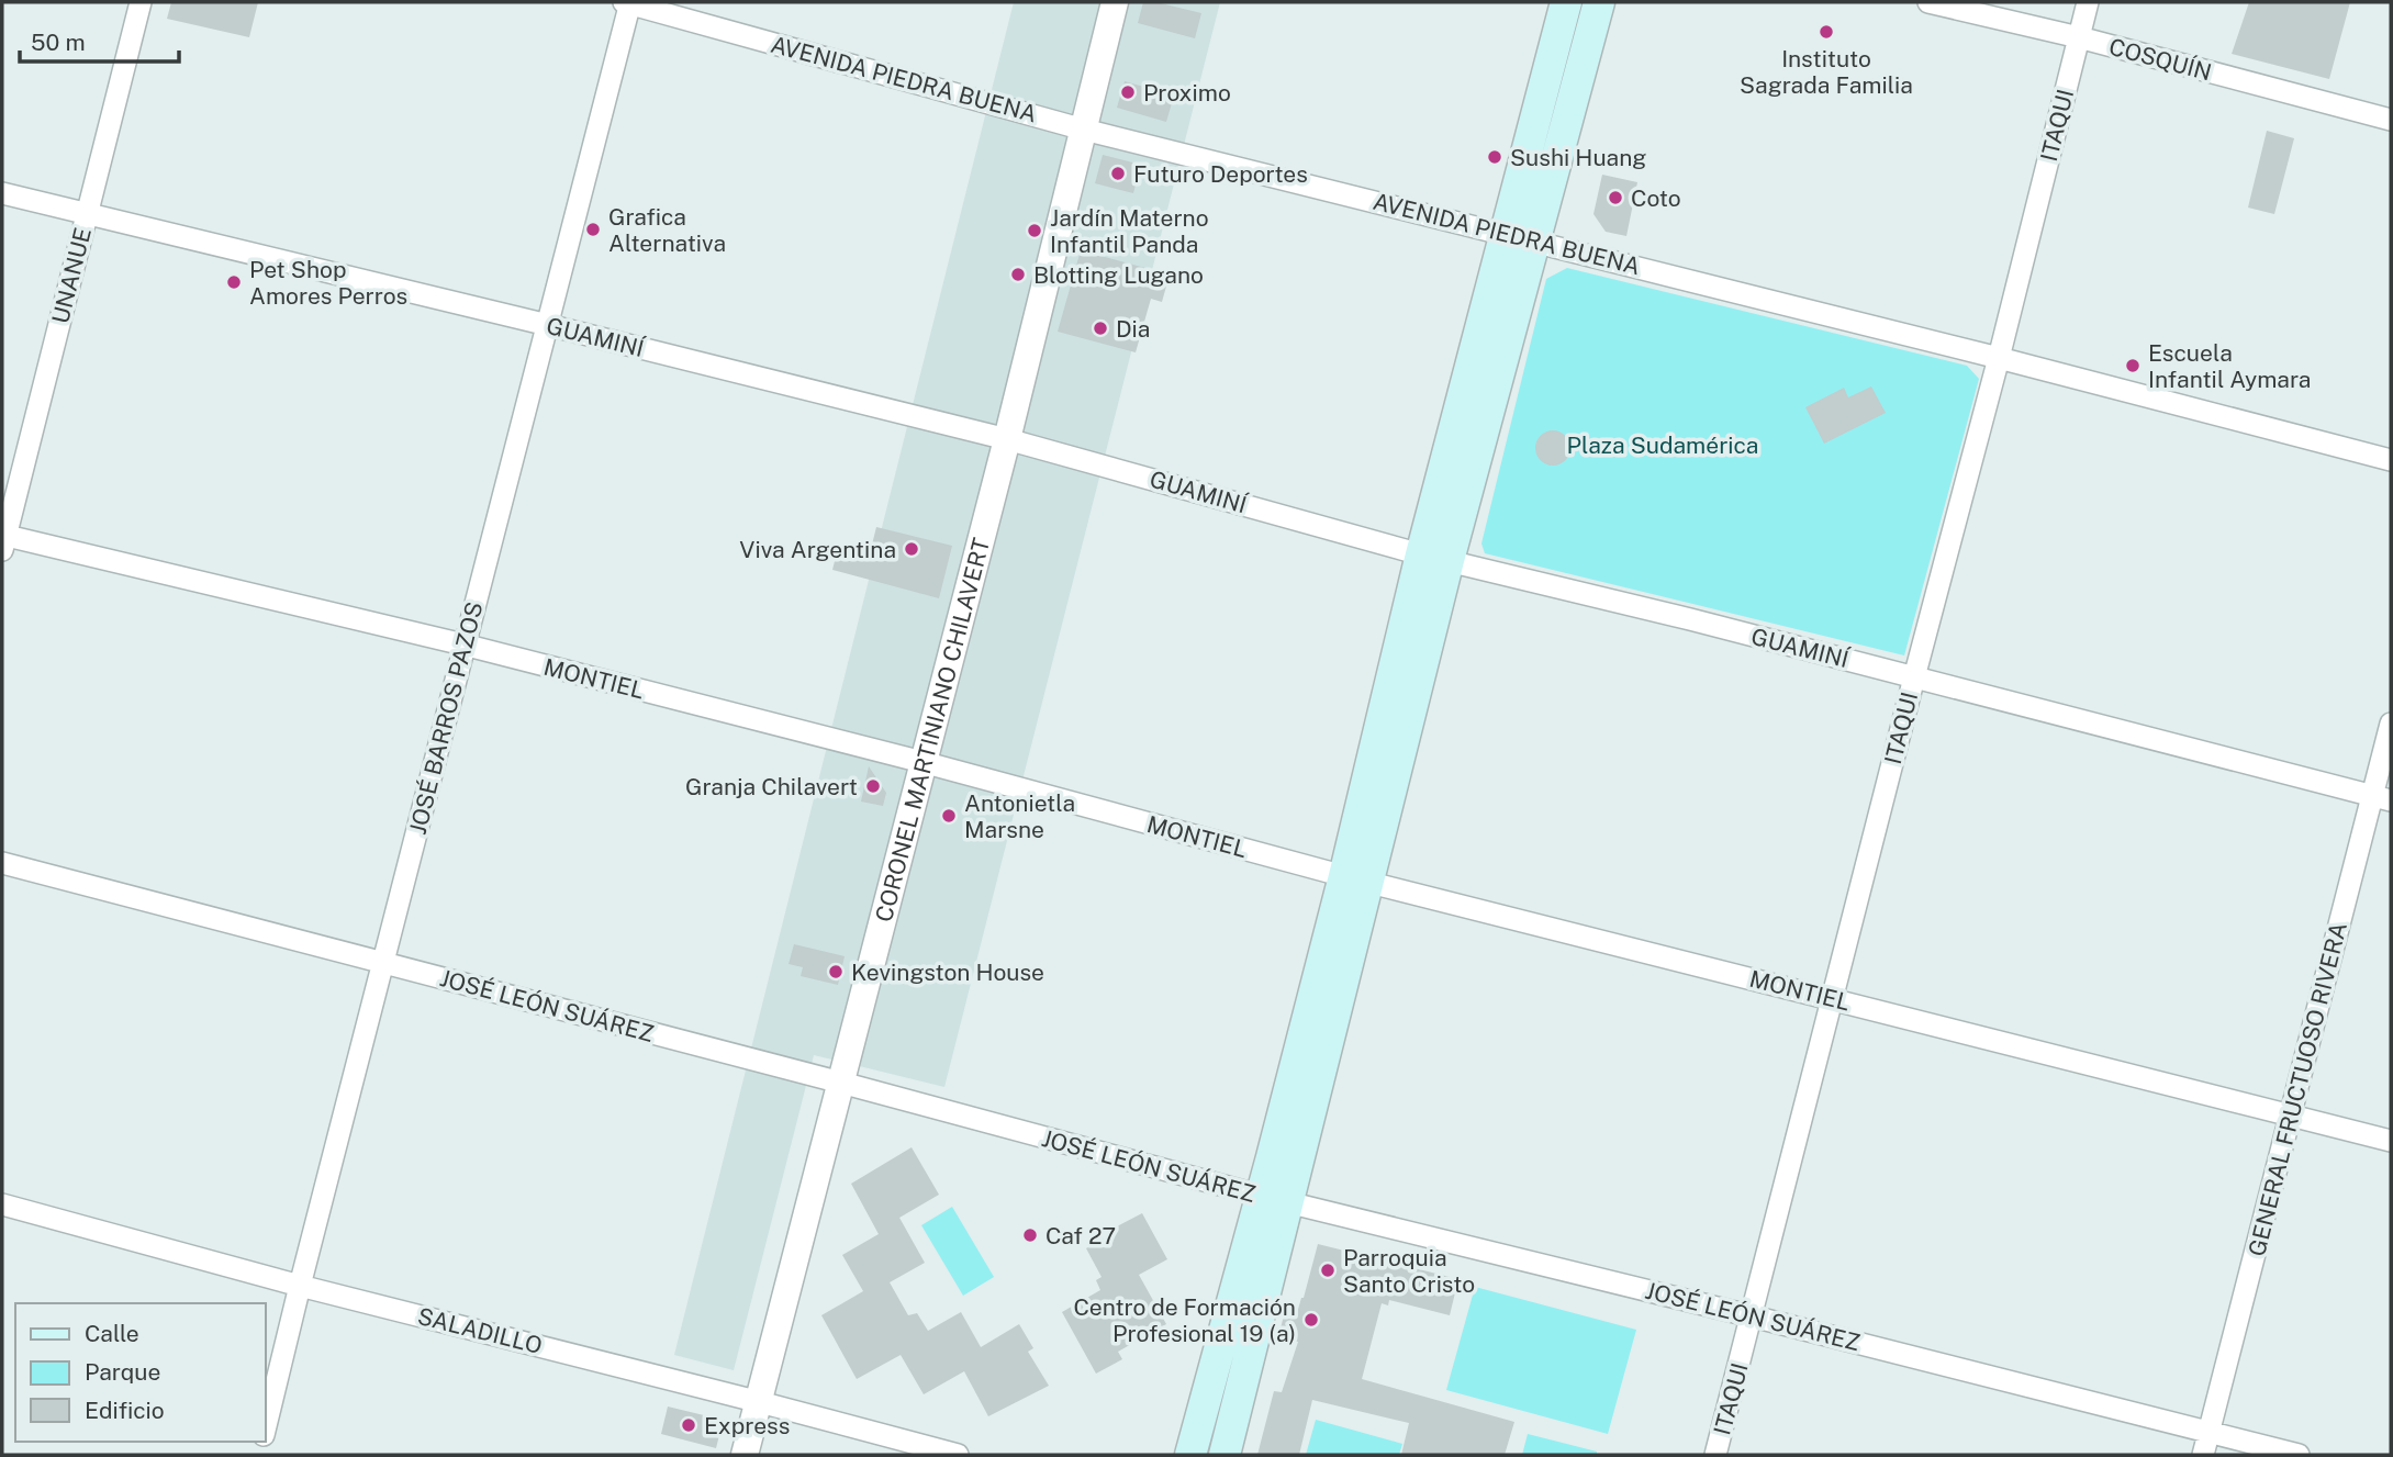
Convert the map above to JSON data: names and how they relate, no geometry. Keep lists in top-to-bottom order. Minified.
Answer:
{"streets":{"street":["COSQUÍN","AVENIDA PIEDRA BUENA","ITAQUI","UNANUE","GUAMINÍ","MONTIEL","JOSÉ BARROS PAZOS","CORONEL MARTINIANO CHILAVERT","JOSÉ LEÓN SUÁREZ","GENERAL FRUCTUOSO RIVERA","SALADILLO"]},"crossings":[["COSQUÍN","ITAQUI"],["AVENIDA PIEDRA BUENA","ITAQUI"],["AVENIDA PIEDRA BUENA","JOSÉ BARROS PAZOS"],["AVENIDA PIEDRA BUENA","CORONEL MARTINIANO CHILAVERT"],["ITAQUI","GUAMINÍ"],["ITAQUI","MONTIEL"],["ITAQUI","JOSÉ LEÓN SUÁREZ"],["UNANUE","GUAMINÍ"],["UNANUE","MONTIEL"],["GUAMINÍ","JOSÉ BARROS PAZOS"],["GUAMINÍ","CORONEL MARTINIANO CHILAVERT"],["GUAMINÍ","GENERAL FRUCTUOSO RIVERA"],["MONTIEL","JOSÉ BARROS PAZOS"],["MONTIEL","CORONEL MARTINIANO CHILAVERT"],["MONTIEL","GENERAL FRUCTUOSO RIVERA"],["JOSÉ BARROS PAZOS","JOSÉ LEÓN SUÁREZ"],["JOSÉ BARROS PAZOS","SALADILLO"],["CORONEL MARTINIANO CHILAVERT","JOSÉ LEÓN SUÁREZ"],["CORONEL MARTINIANO CHILAVERT","SALADILLO"],["JOSÉ LEÓN SUÁREZ","GENERAL FRUCTUOSO RIVERA"]],"parks":["Plaza Sudamérica"],"places":["Instituto Sagrada Familia","Proximo","Sushi Huang","Futuro Deportes","Coto","Grafica Alternativa","Jardín Materno Infantil Panda","Blotting Lugano","Pet Shop Amores Perros","Dia","Escuela Infantil Aymara","Viva Argentina","Granja Chilavert","Antonietla Marsne","Kevingston House","Caf 27","Parroquia Santo Cristo","Centro de Formación Profesional 19 (a)","Express"],"legend":["Calle","Parque","Edificio"],"scale_bar":"50 m"}
